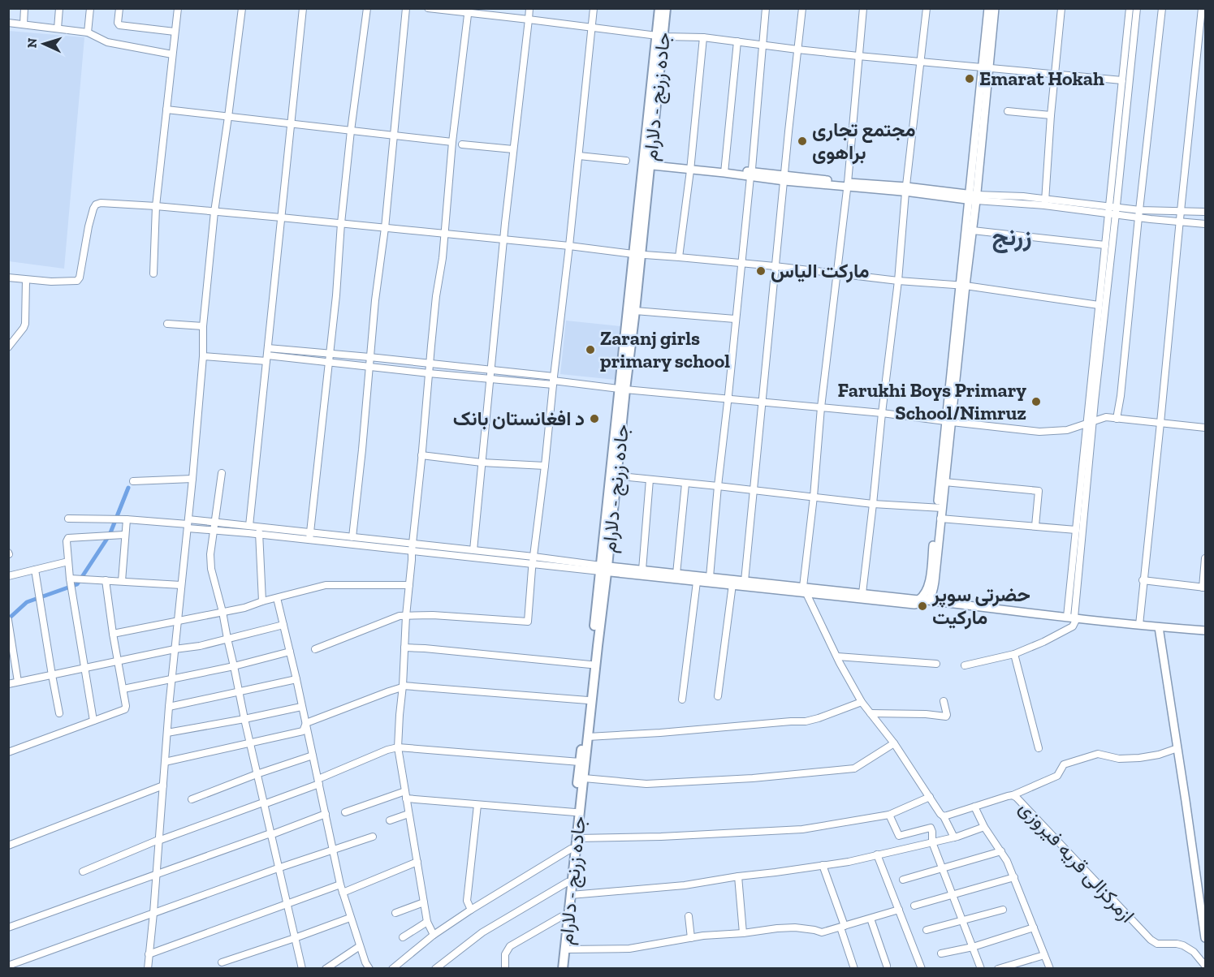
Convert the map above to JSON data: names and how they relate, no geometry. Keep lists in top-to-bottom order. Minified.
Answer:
{"streets":{"highway":["جاده زرنج - دلارام"],"street":["ازمرکزالی قریه فیروزی"]},"districts":["زرنج"],"places":["Emarat Hokah","مجتمع تجاری براهوی","مارکت الیاس","Zaranj girls primary school","Farukhi Boys Primary School/Nimruz","د افغانستان بانک","حضرتی سوپر مارکیت"],"north":"left"}
